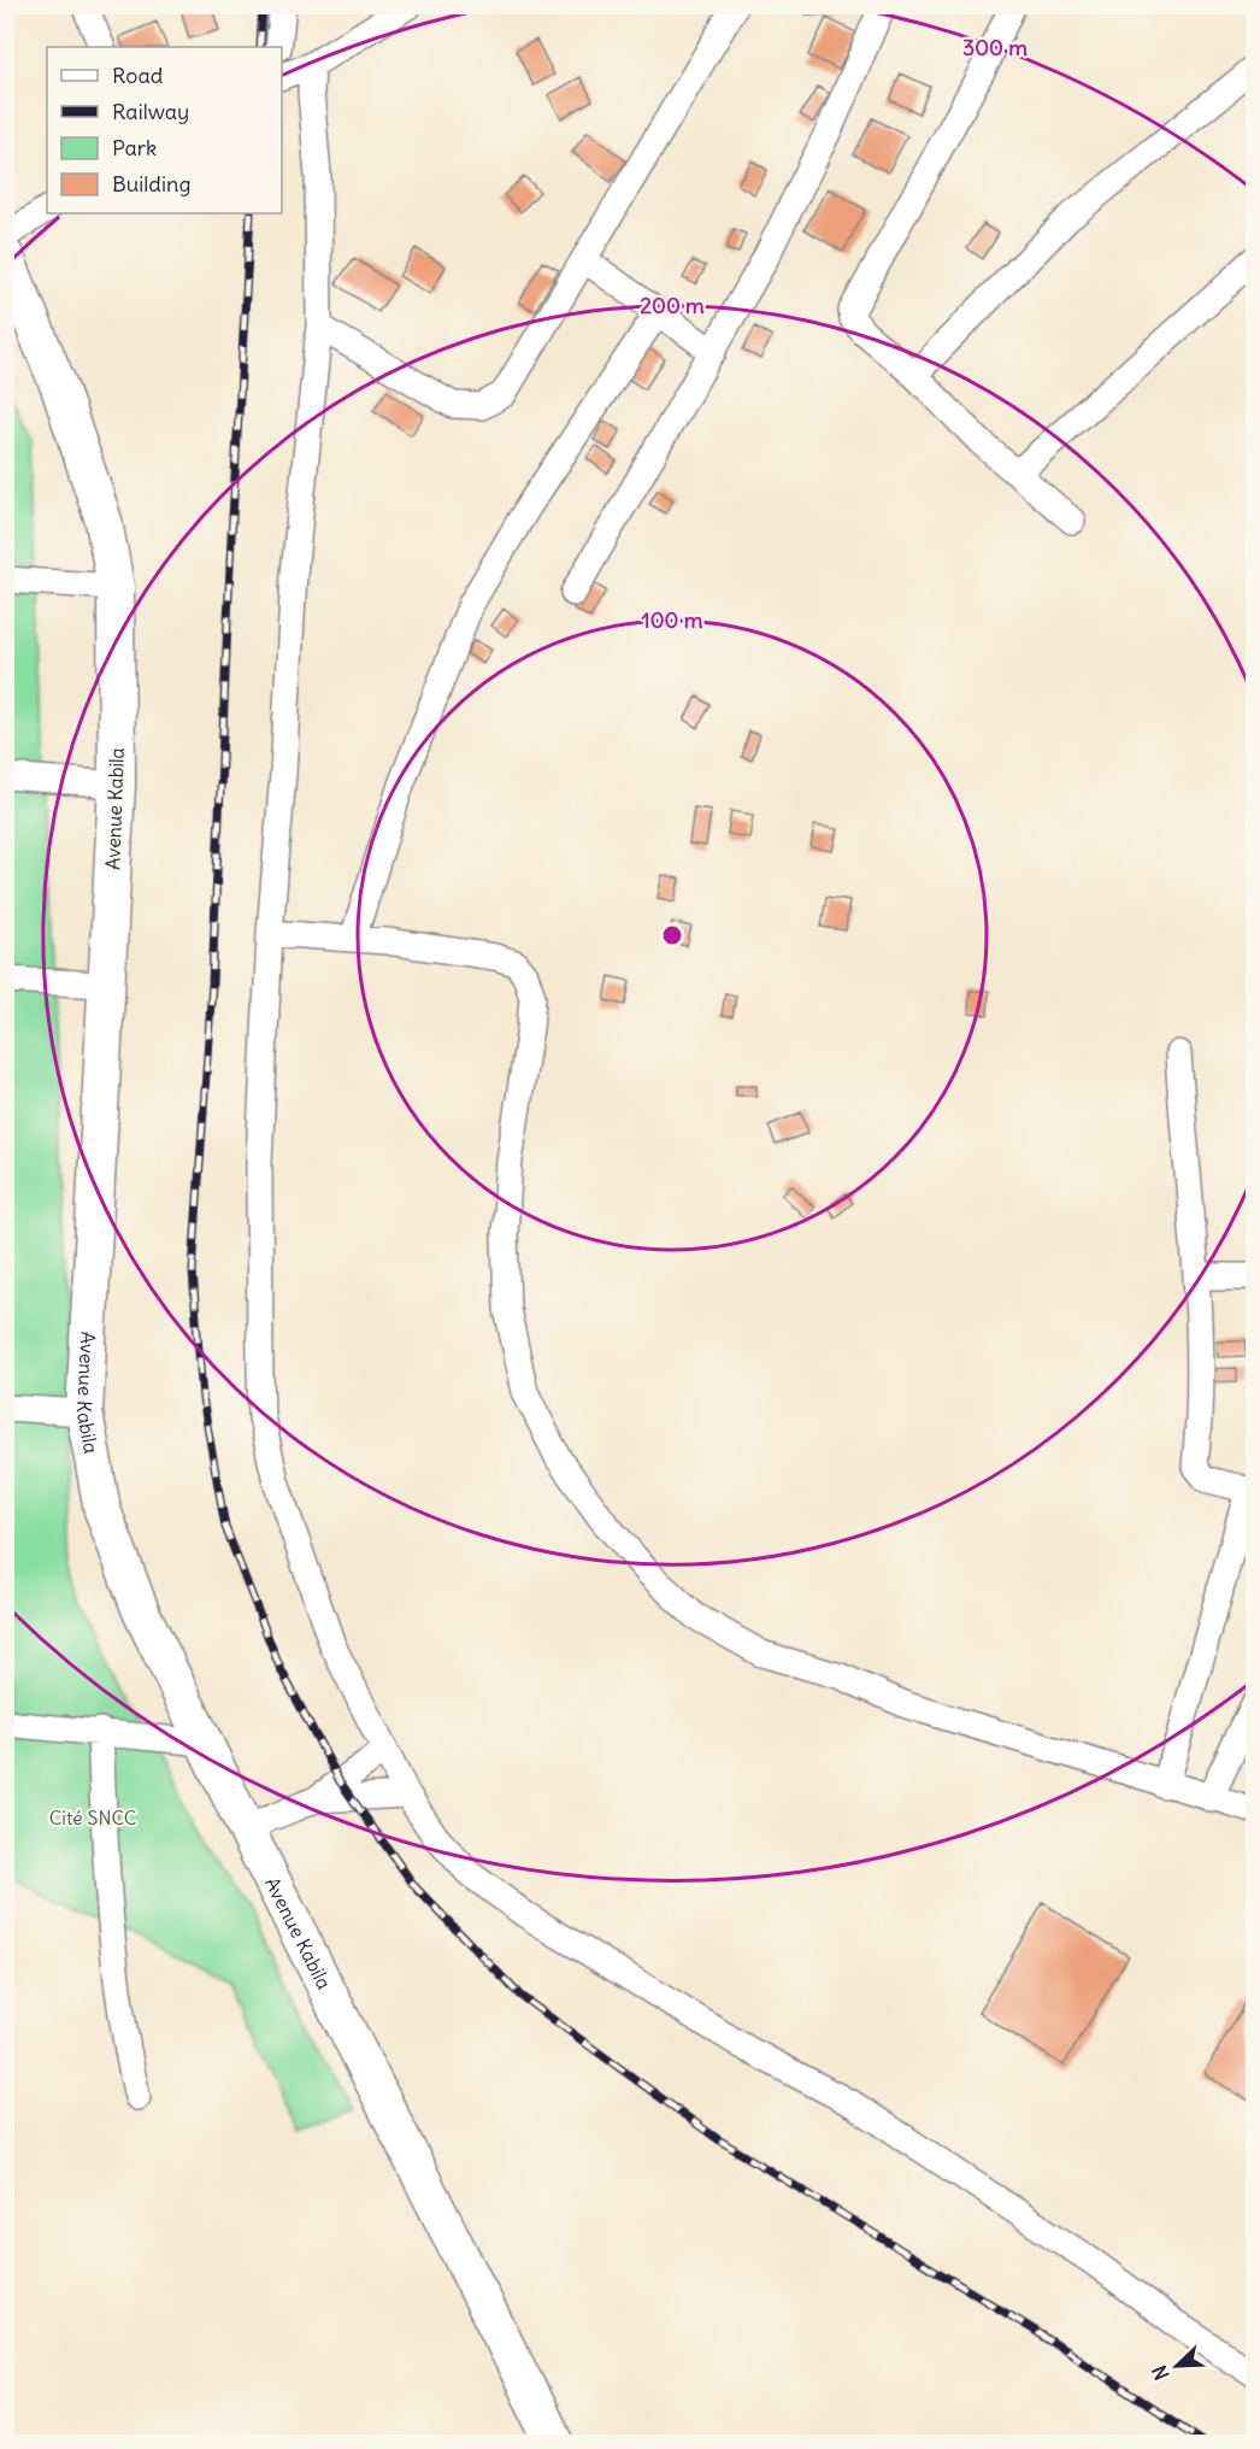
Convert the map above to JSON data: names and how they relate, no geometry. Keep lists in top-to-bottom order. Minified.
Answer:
{"streets":{"highway":["Avenue Kabila"]},"parks":["Cité SNCC"],"legend":["Road","Railway","Park","Building"],"north":"bottom left","rings":["300 m","200 m","100 m"]}
